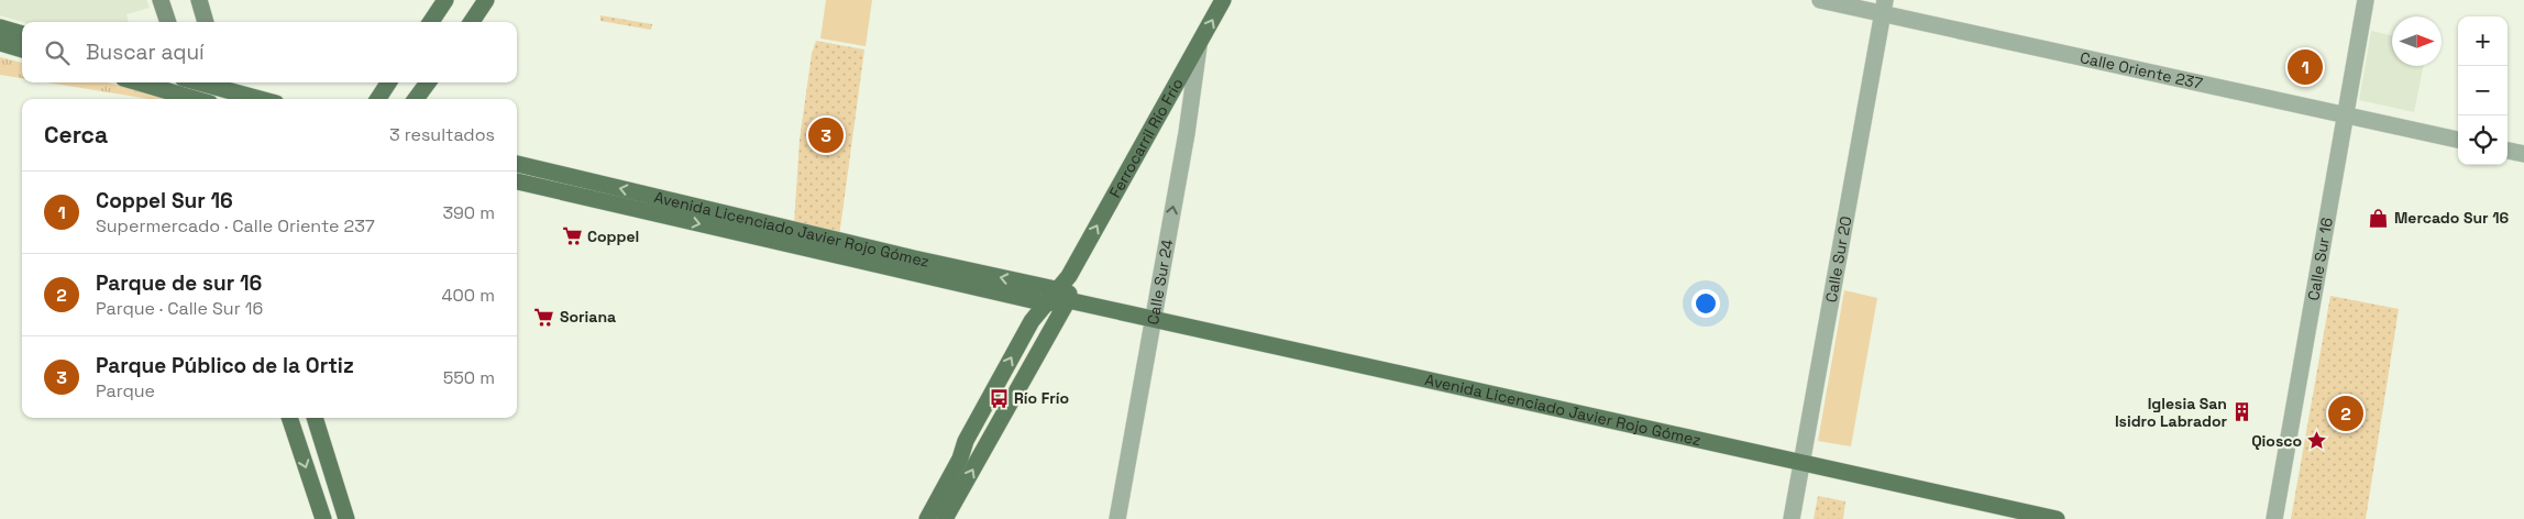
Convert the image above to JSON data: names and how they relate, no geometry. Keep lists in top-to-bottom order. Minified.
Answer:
{"streets":{"main road":["Ferrocarril Río Frío","Avenida Licenciado Javier Rojo Gómez"],"street":["Calle Oriente 237","Calle Sur 20","Calle Sur 16","Calle Sur 24"]},"crossings":[["Calle Oriente 237","Calle Sur 20"],["Calle Oriente 237","Calle Sur 16"],["Ferrocarril Río Frío","Avenida Licenciado Javier Rojo Gómez"],["Ferrocarril Río Frío","Calle Sur 24"],["Avenida Licenciado Javier Rojo Gómez","Calle Sur 20"],["Avenida Licenciado Javier Rojo Gómez","Calle Sur 24"]],"one_way":["Calle Sur 24"],"places":{"shop":["Mercado Sur 16"],"supermarket":["Coppel","Soriana"],"bus stop":["Río Frío"],"building":["Iglesia San Isidro Labrador"],"place":["Qiosco"]},"north":"right","page":{"map_buttons":["+","−"],"search":"Buscar aquí","pins":["1","3","2"],"heading":["Cerca","3 resultados"],"list":[{"mark":"1","name":"Coppel Sur 16","note":"Supermercado · Calle Oriente 237","value":"390 m"},{"mark":"2","name":"Parque de sur 16","note":"Parque · Calle Sur 16","value":"400 m"},{"mark":"3","name":"Parque Público de la Ortiz","note":"Parque","value":"550 m"}]}}
